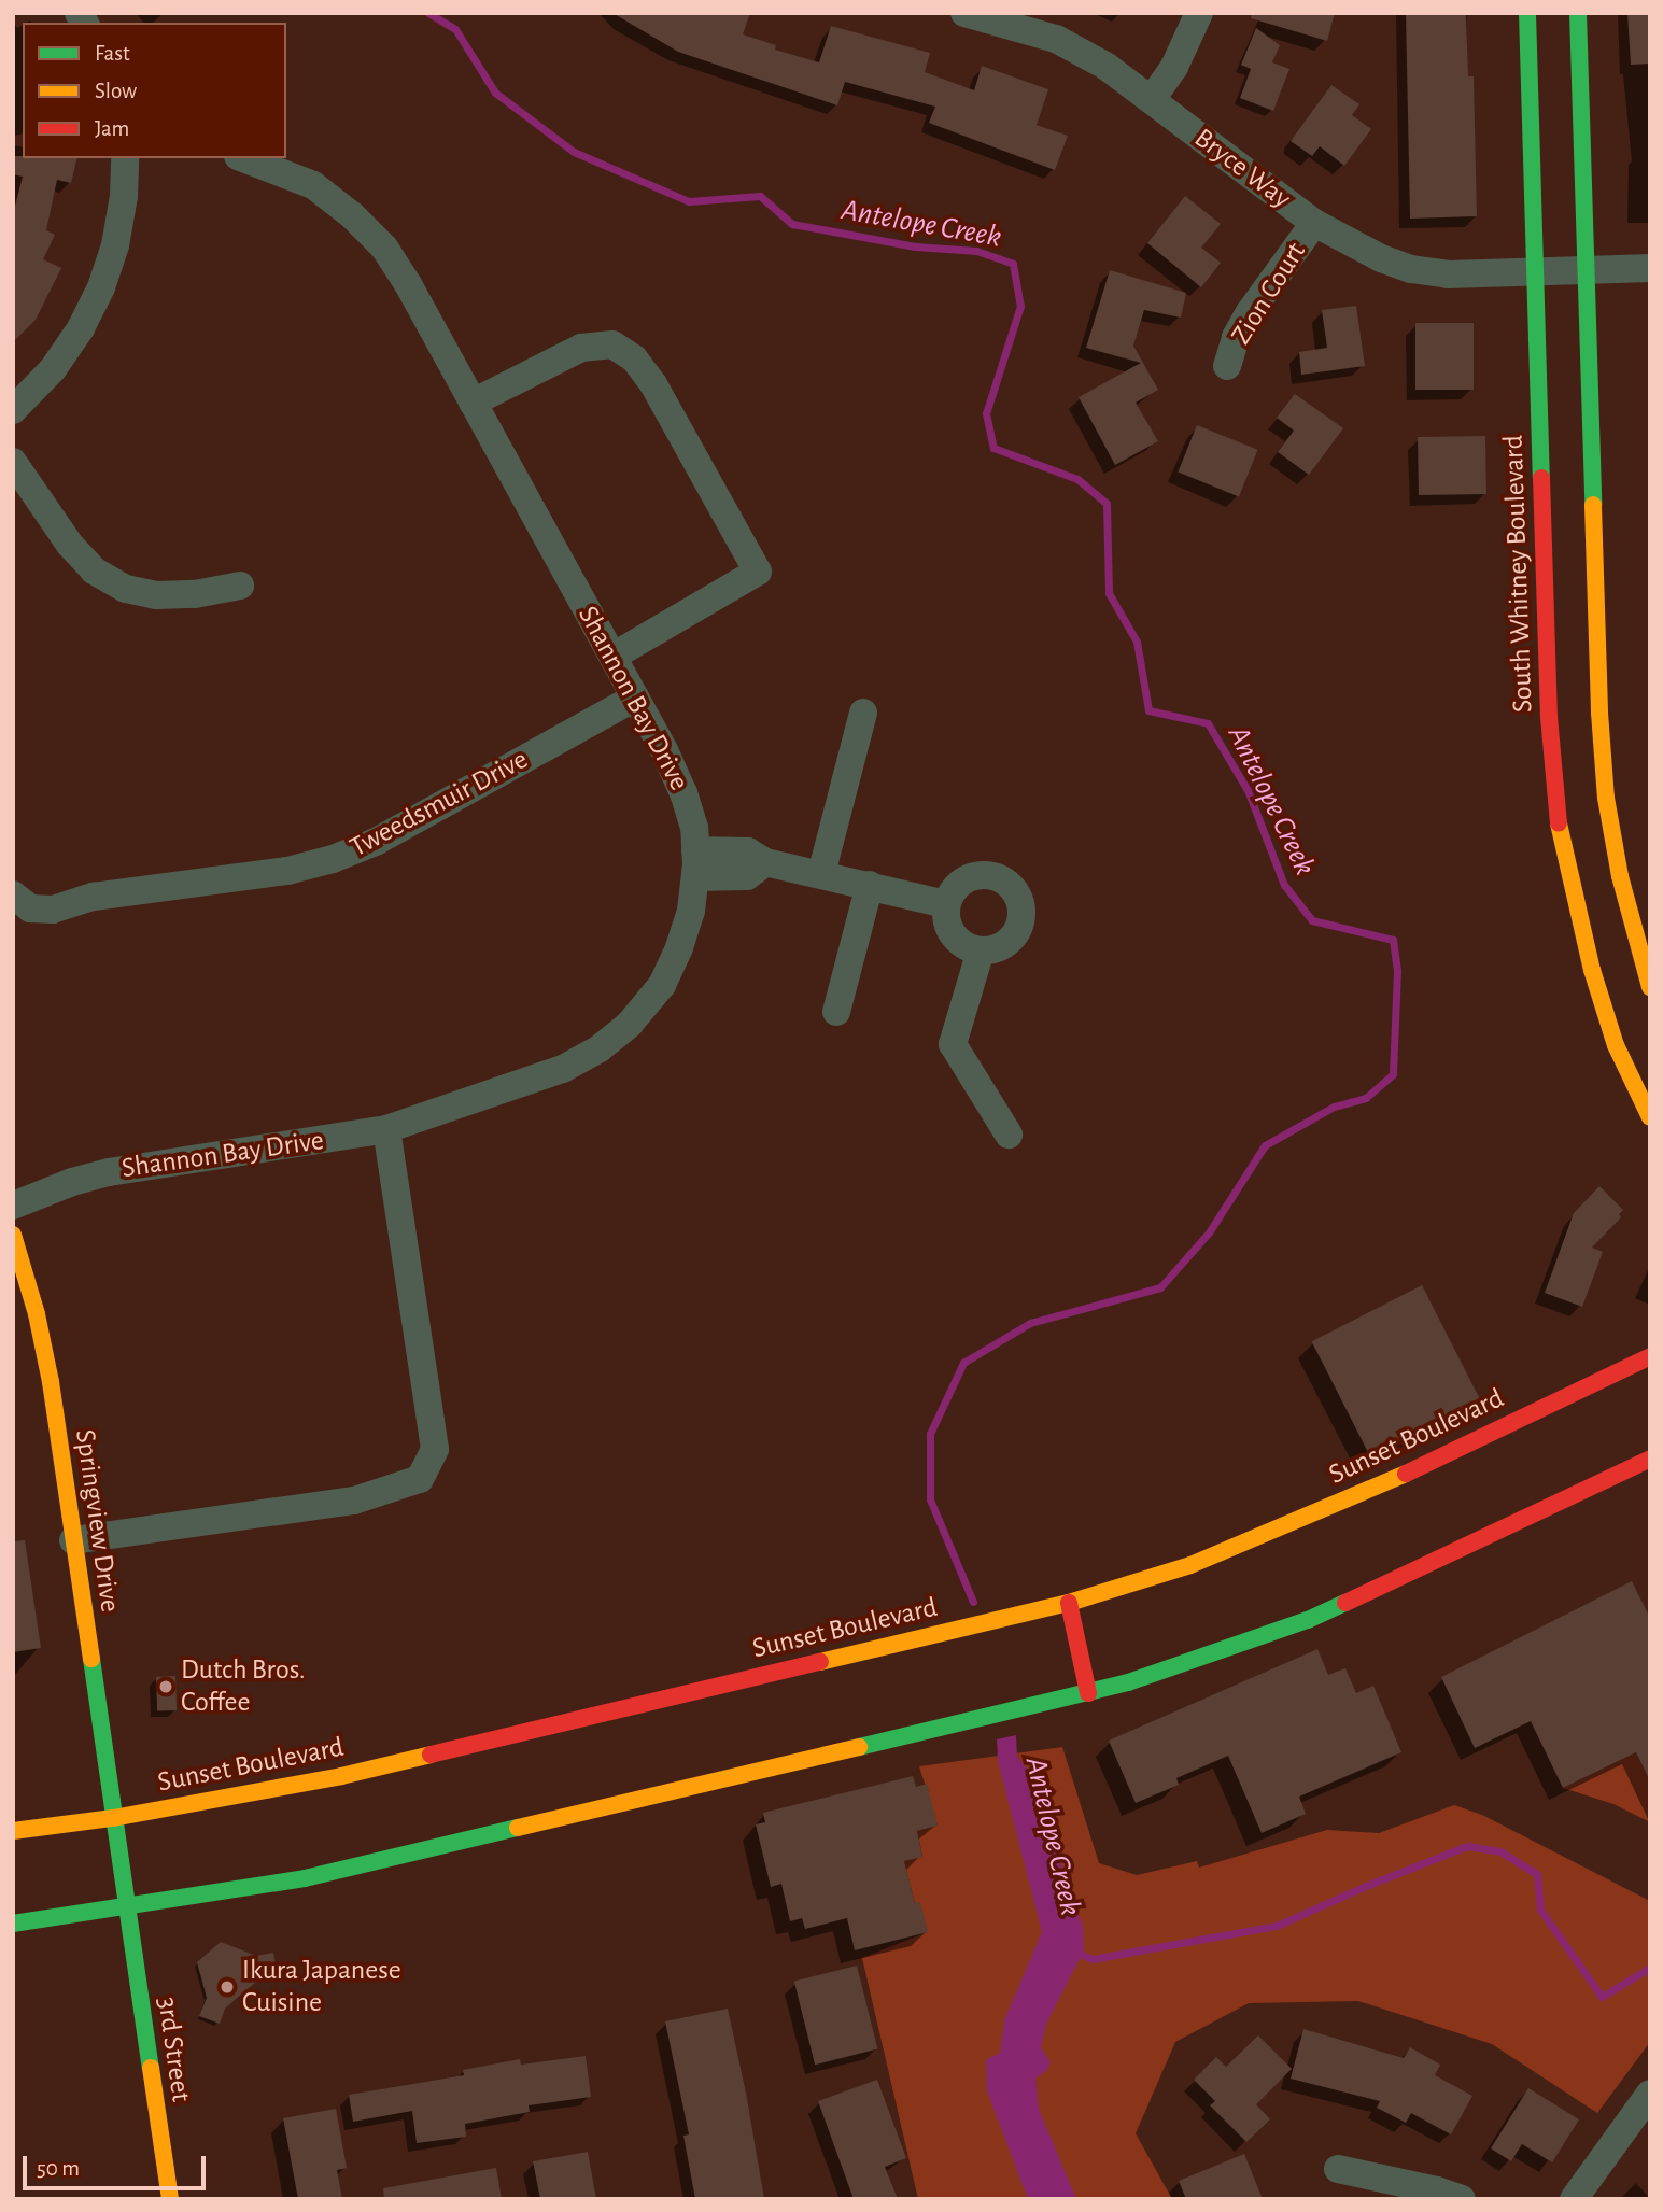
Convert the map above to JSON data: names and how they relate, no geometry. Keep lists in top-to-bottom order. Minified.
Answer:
{"streets":{"main road":["South Whitney Boulevard","Sunset Boulevard","Springview Drive","3rd Street"],"street":["Bryce Way","Zion Court","Shannon Bay Drive","Tweedsmuir Drive"]},"crossings":[["Bryce Way","Zion Court"],["Bryce Way","South Whitney Boulevard"],["Shannon Bay Drive","Tweedsmuir Drive"],["Sunset Boulevard","Springview Drive"],["Springview Drive","3rd Street"]],"water":["Antelope Creek"],"places":["Dutch Bros. Coffee","Ikura Japanese Cuisine"],"legend":["Fast","Slow","Jam"],"scale_bar":"50 m"}
